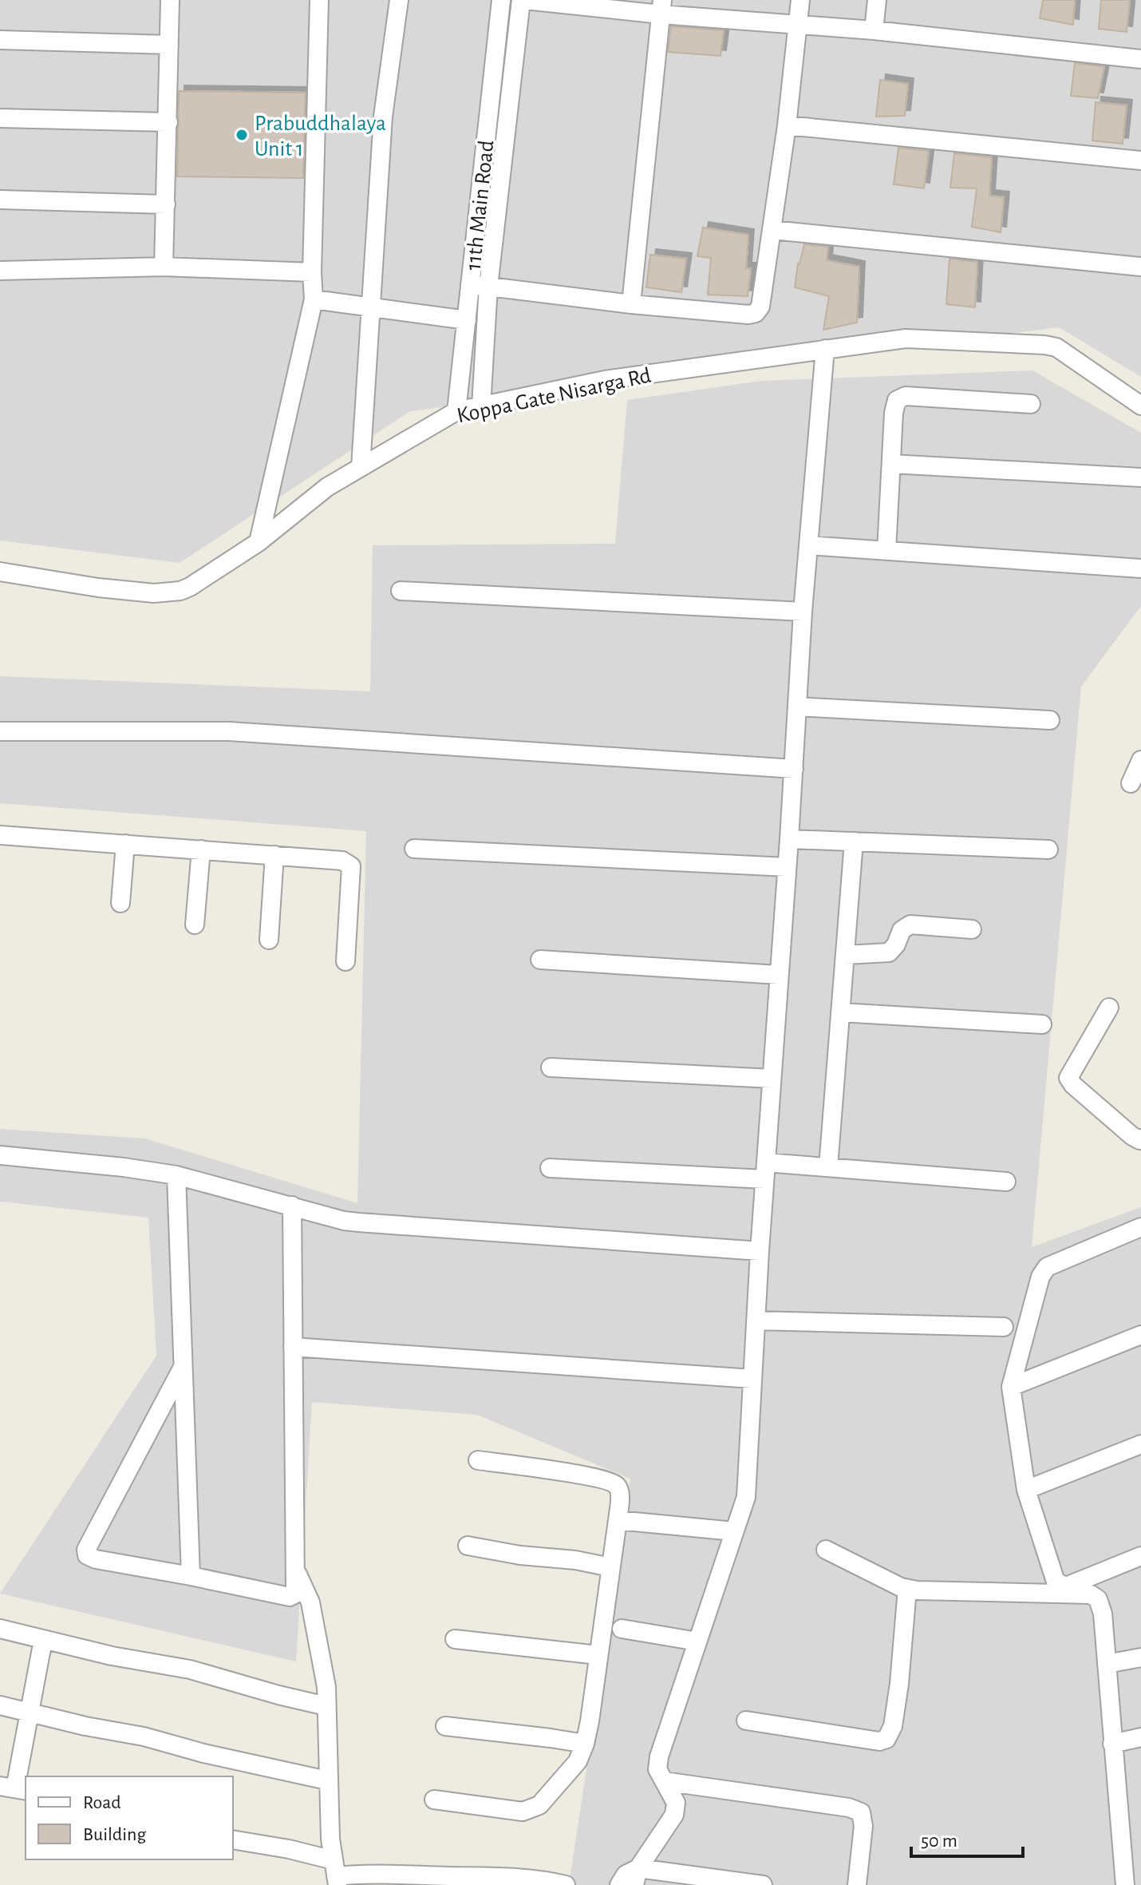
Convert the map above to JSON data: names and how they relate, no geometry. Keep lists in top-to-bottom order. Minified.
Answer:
{"streets":{"street":["11th Main Road","Koppa Gate Nisarga Rd"]},"crossings":[["11th Main Road","Koppa Gate Nisarga Rd"]],"places":["Prabuddhalaya Unit 1"],"legend":["Road","Building"],"scale_bar":"50 m"}
